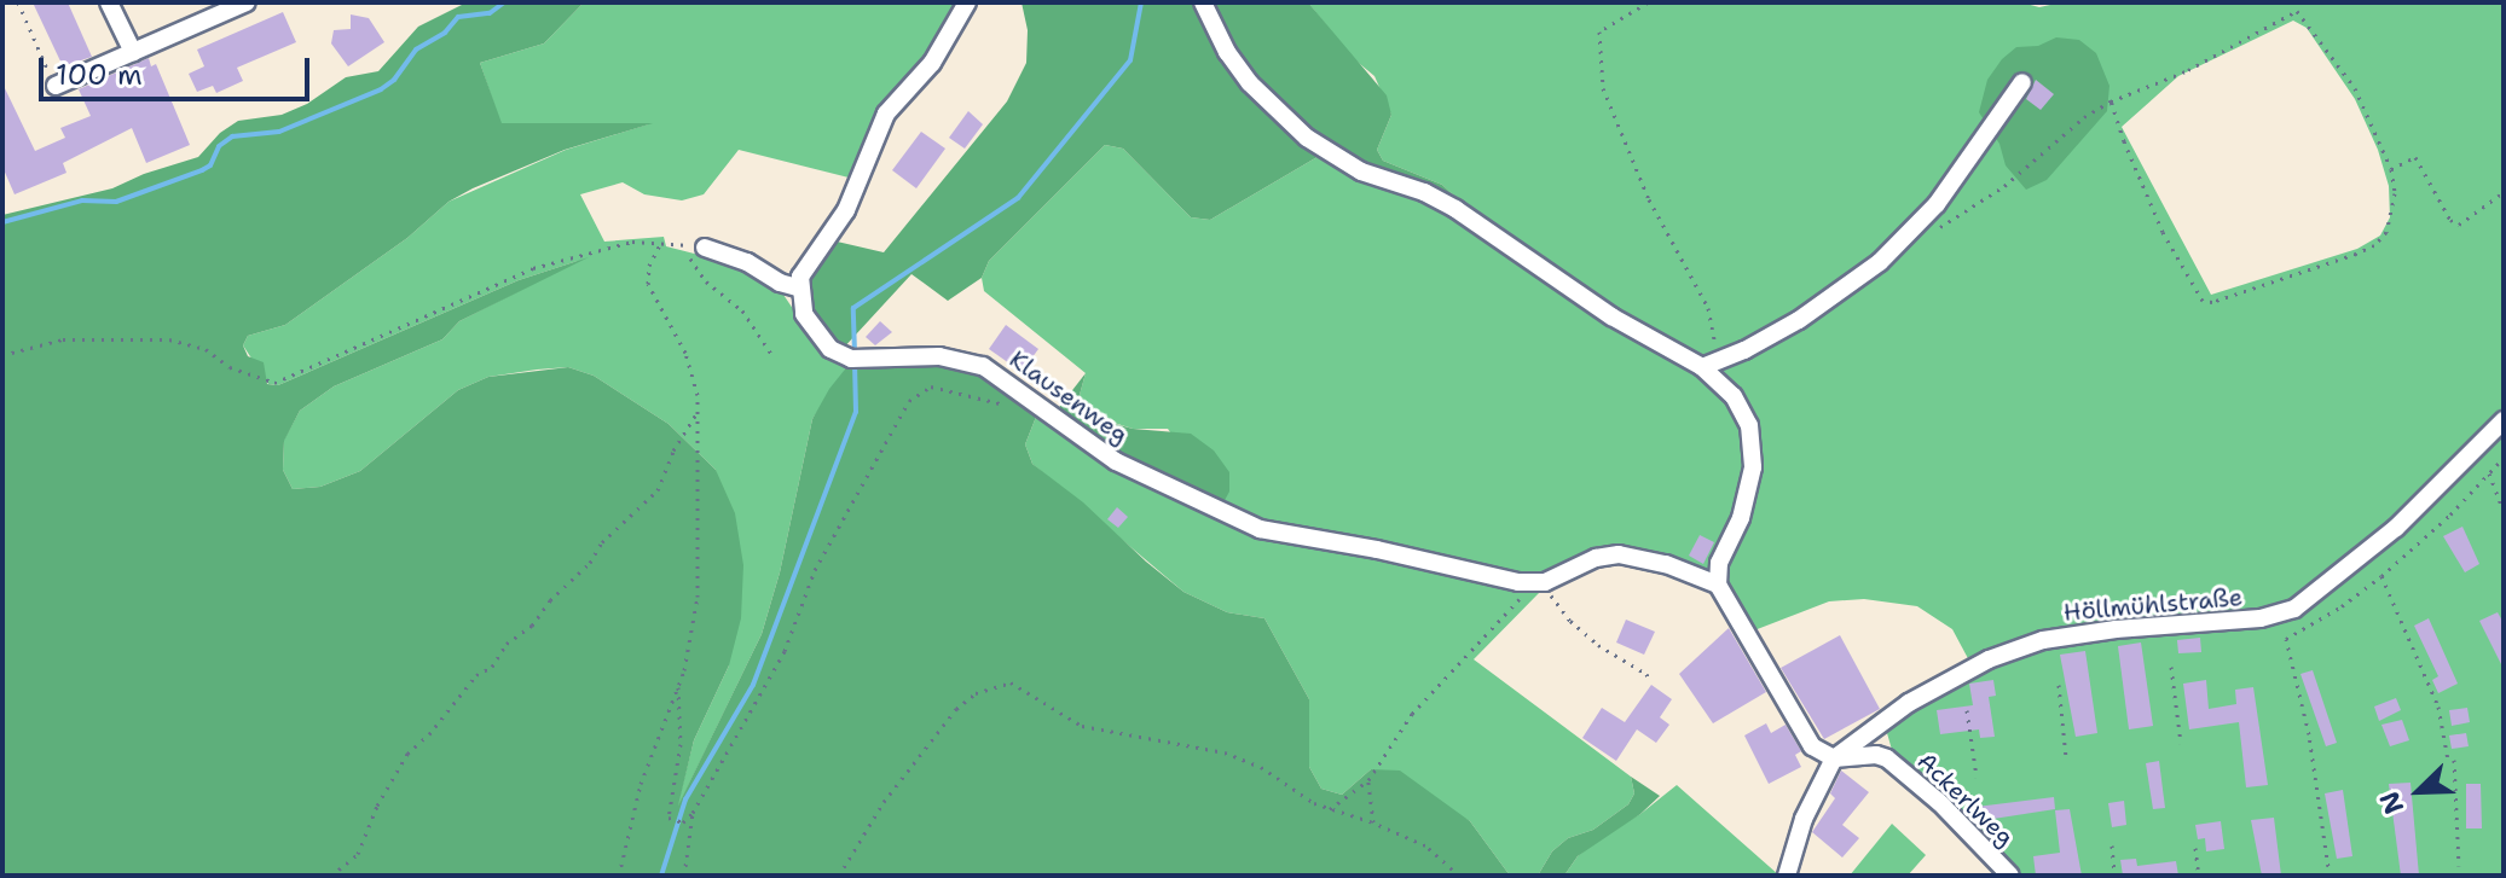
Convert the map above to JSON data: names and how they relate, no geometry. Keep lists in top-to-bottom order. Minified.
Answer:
{"streets":{"street":["Klausenweg","Höllmühlstraße","Ackerlweg"]},"crossings":[["Höllmühlstraße","Ackerlweg"]],"scale_bar":"100 m","north":"bottom left"}
